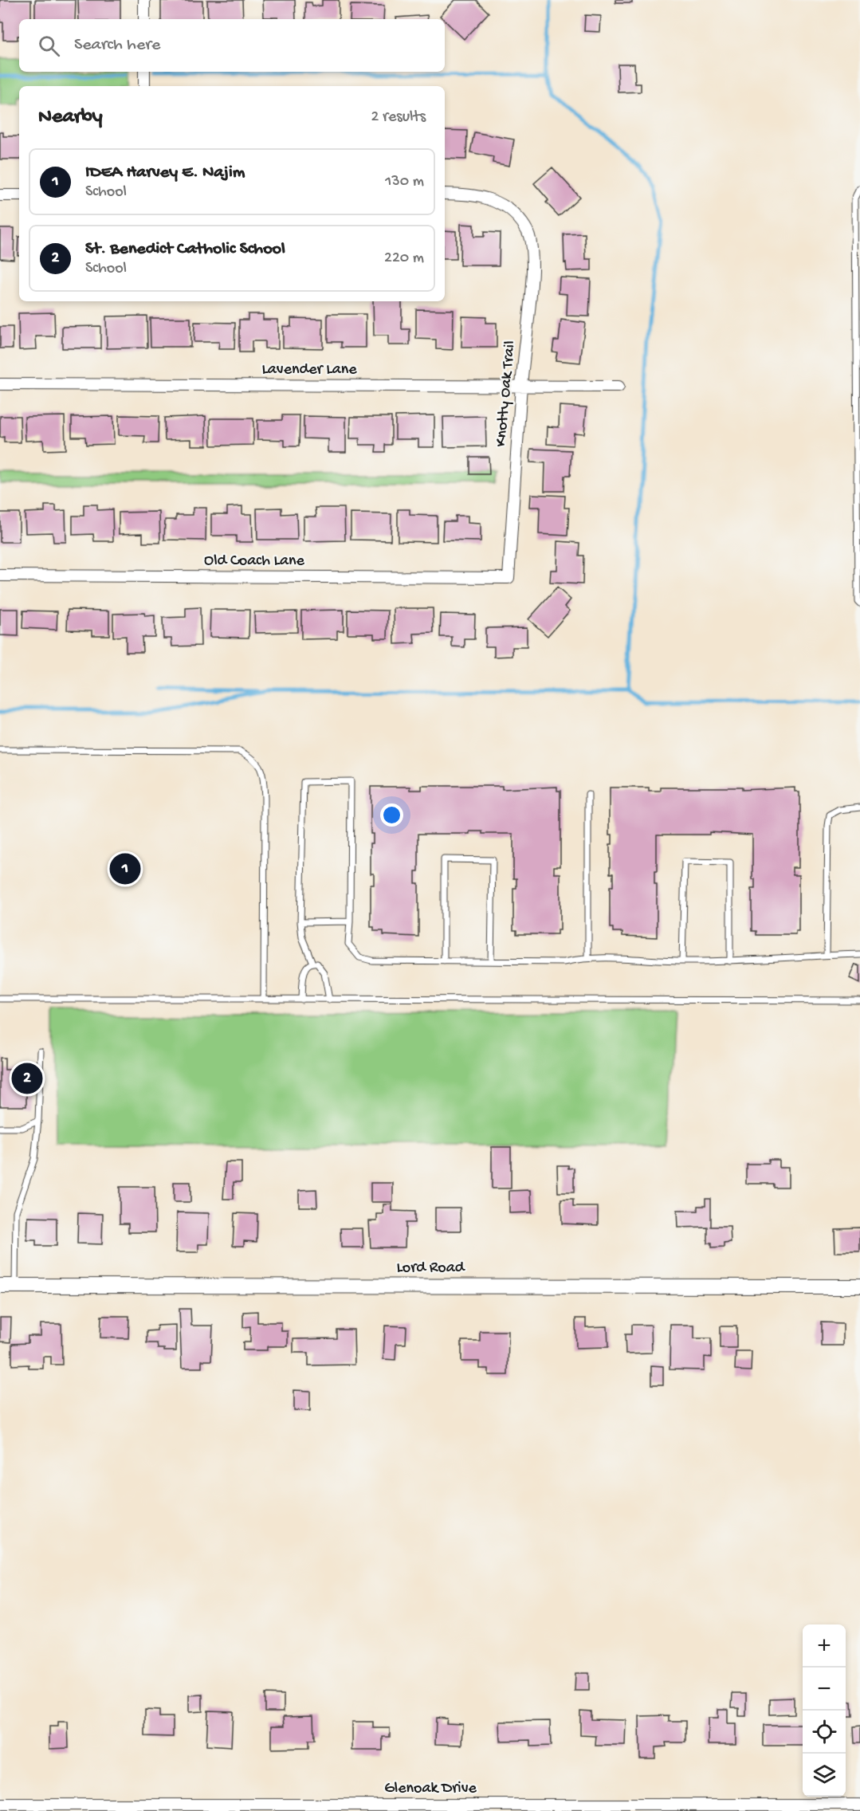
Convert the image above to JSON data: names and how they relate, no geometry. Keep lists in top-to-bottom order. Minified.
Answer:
{"streets":{"street":["Lavender Lane","Knotty Oak Trail","Old Coach Lane","Lord Road","Glenoak Drive"]},"crossings":[["Lavender Lane","Knotty Oak Trail"],["Knotty Oak Trail","Old Coach Lane"]],"page":{"search":"Search here","heading":["Nearby","2 results"],"list":[{"mark":"1","name":"IDEA Harvey E. Najim","note":"School","value":"130 m"},{"mark":"2","name":"St. Benedict Catholic School","note":"School","value":"220 m"}],"pins":["1","2"],"map_buttons":["+","−"]}}
